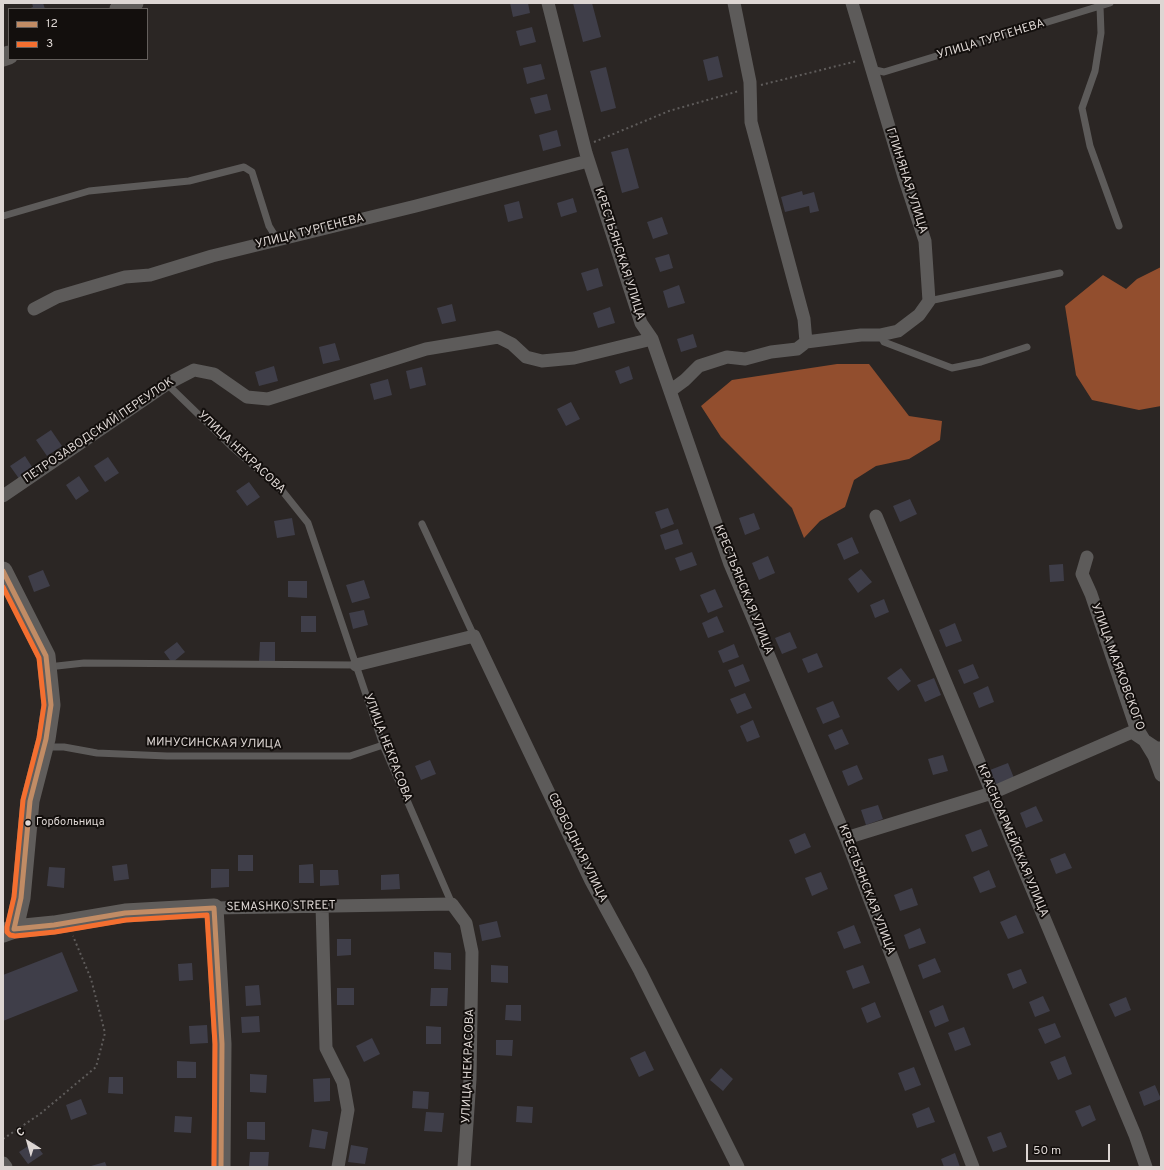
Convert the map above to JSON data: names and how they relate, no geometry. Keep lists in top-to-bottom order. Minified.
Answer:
{"streets":{"street":["УЛИЦА ТУРГЕНЕВА","ГЛИНЯНАЯ УЛИЦА","КРЕСТЬЯНСКАЯ УЛИЦА","ПЕТРОЗАВОДСКИЙ ПЕРЕУЛОК","УЛИЦА НЕКРАСОВА","УЛИЦА МАЯКОВСКОГО","КРАСНОАРМЕЙСКАЯ УЛИЦА","СВОБОДНАЯ УЛИЦА","SEMASHKO STREET"],"lane":["МИНУСИНСКАЯ УЛИЦА"]},"crossings":[["УЛИЦА ТУРГЕНЕВА","ГЛИНЯНАЯ УЛИЦА"],["УЛИЦА ТУРГЕНЕВА","КРЕСТЬЯНСКАЯ УЛИЦА"],["КРЕСТЬЯНСКАЯ УЛИЦА","ПЕТРОЗАВОДСКИЙ ПЕРЕУЛОК"],["ПЕТРОЗАВОДСКИЙ ПЕРЕУЛОК","УЛИЦА НЕКРАСОВА"],["УЛИЦА НЕКРАСОВА","МИНУСИНСКАЯ УЛИЦА"],["УЛИЦА НЕКРАСОВА","SEMASHKO STREET"]],"places":["Горбольница"],"lines":["transit line 12","transit line 3"],"legend":["12","3"],"scale_bar":"50 m","north":"top left"}
